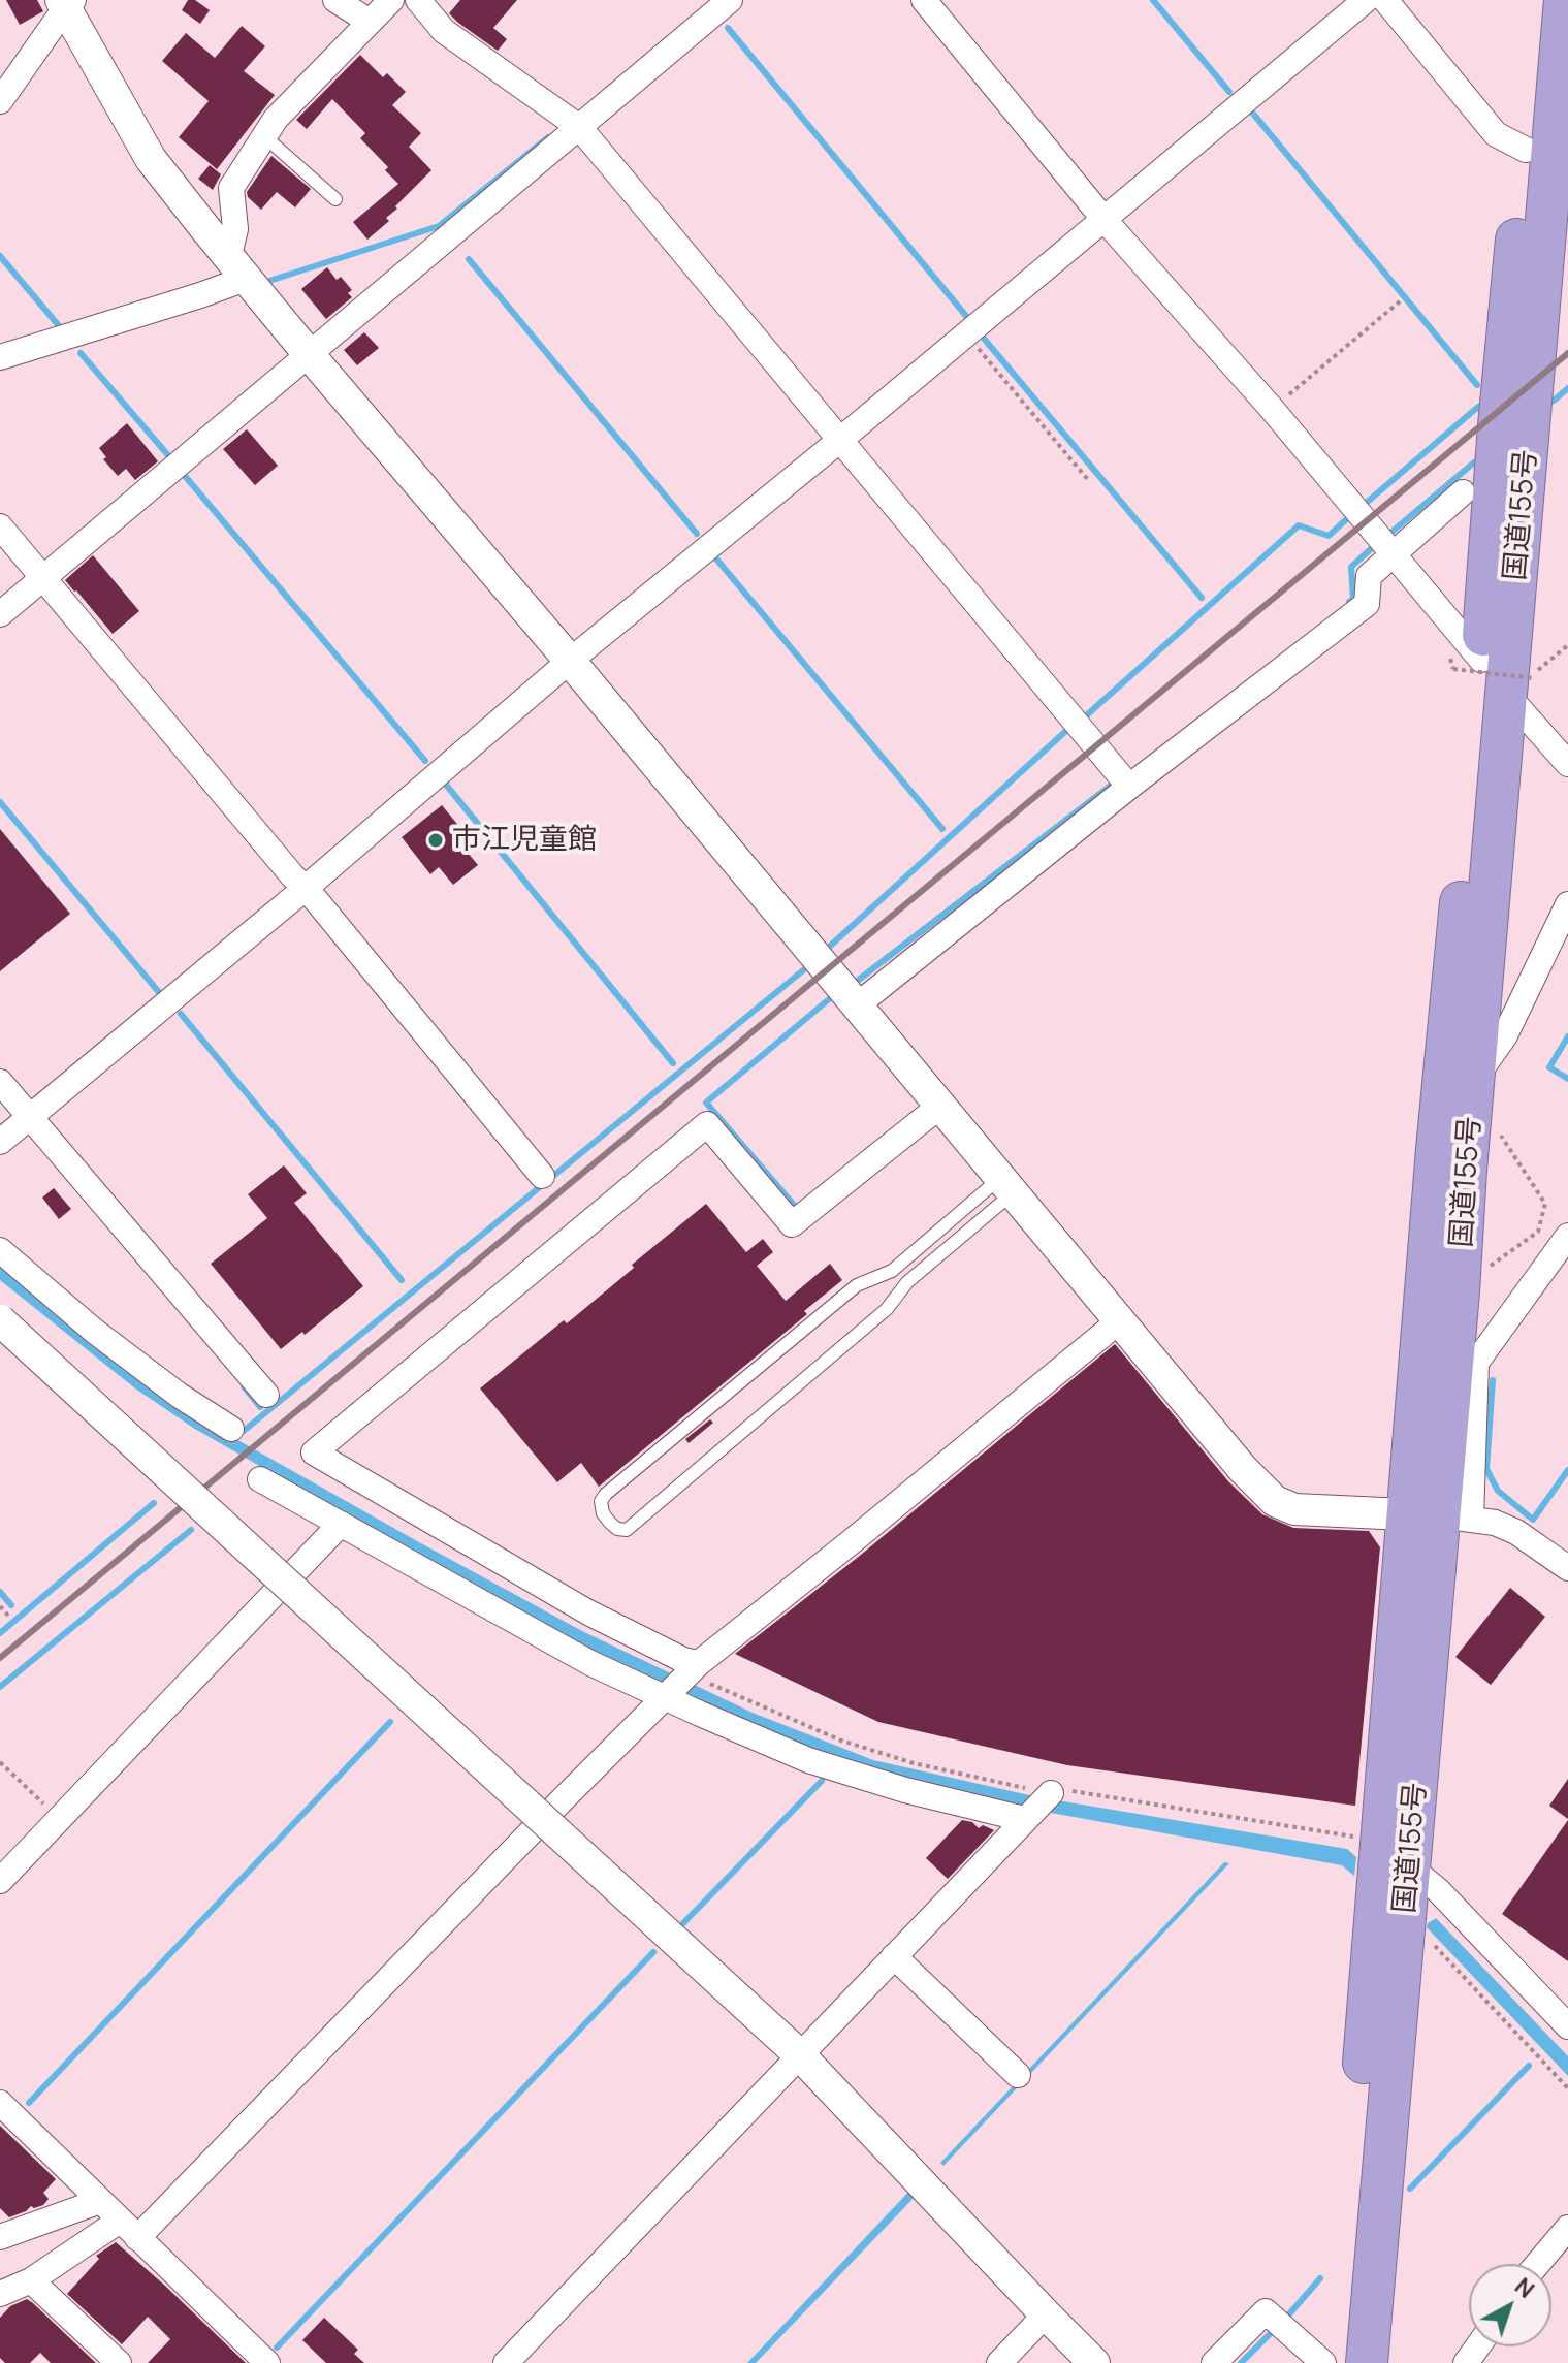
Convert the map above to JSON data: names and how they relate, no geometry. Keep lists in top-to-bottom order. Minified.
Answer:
{"streets":{"highway":["国道155号"]},"places":["市江児童館"],"north":"top right"}
